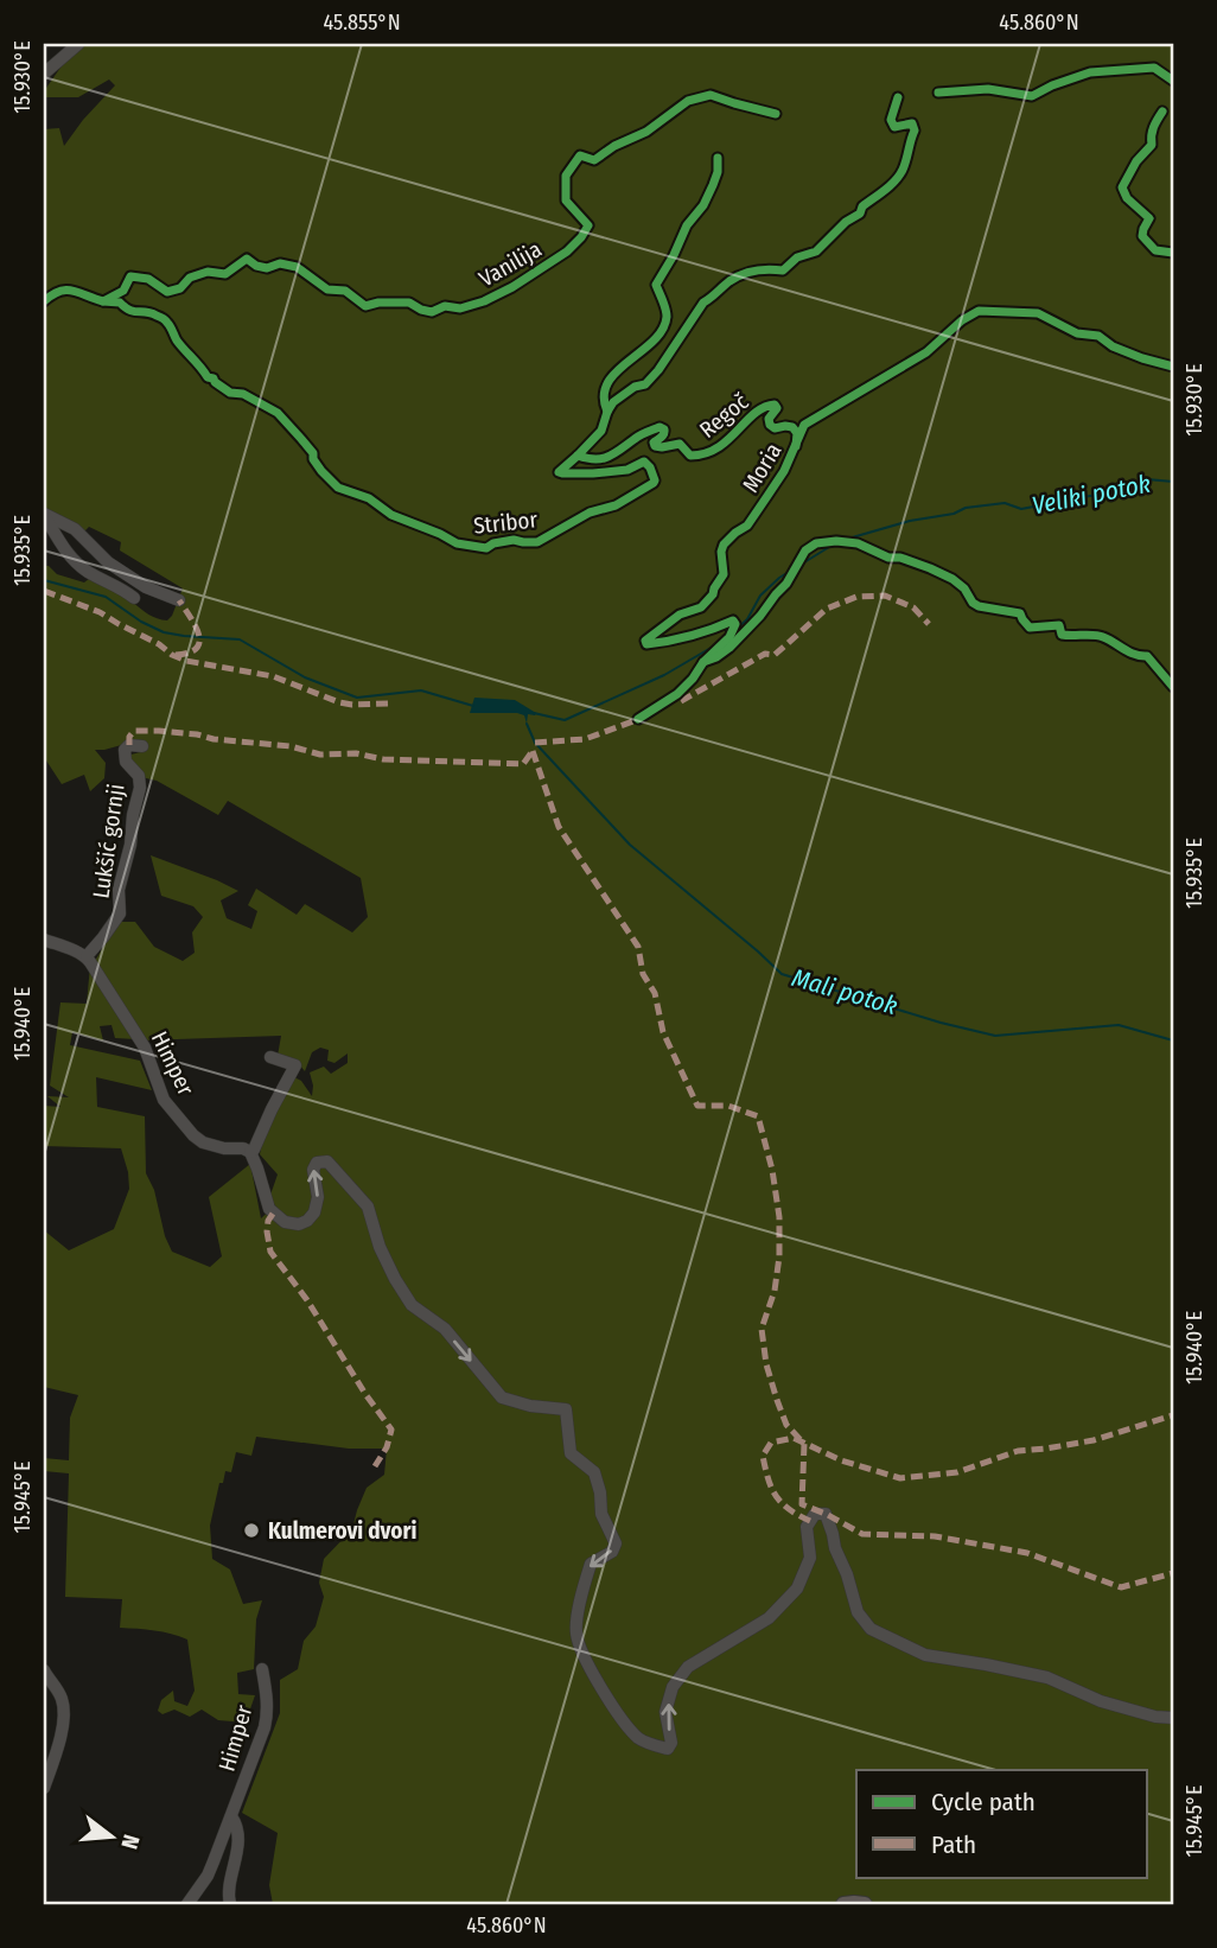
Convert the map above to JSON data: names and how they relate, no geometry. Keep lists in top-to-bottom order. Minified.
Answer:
{"streets":{"street":["Lukšić gornji","Himper"],"cycle path":["Vanilija","Regoč","Moria","Stribor"]},"crossings":[["Lukšić gornji","Himper"]],"water":["Veliki potok","Mali potok"],"places":["Kulmerovi dvori"],"legend":["Cycle path","Path"],"north":"right","coordinates":["45.855°N","45.860°N","15.930°E","15.935°E","15.940°E","15.945°E"]}
